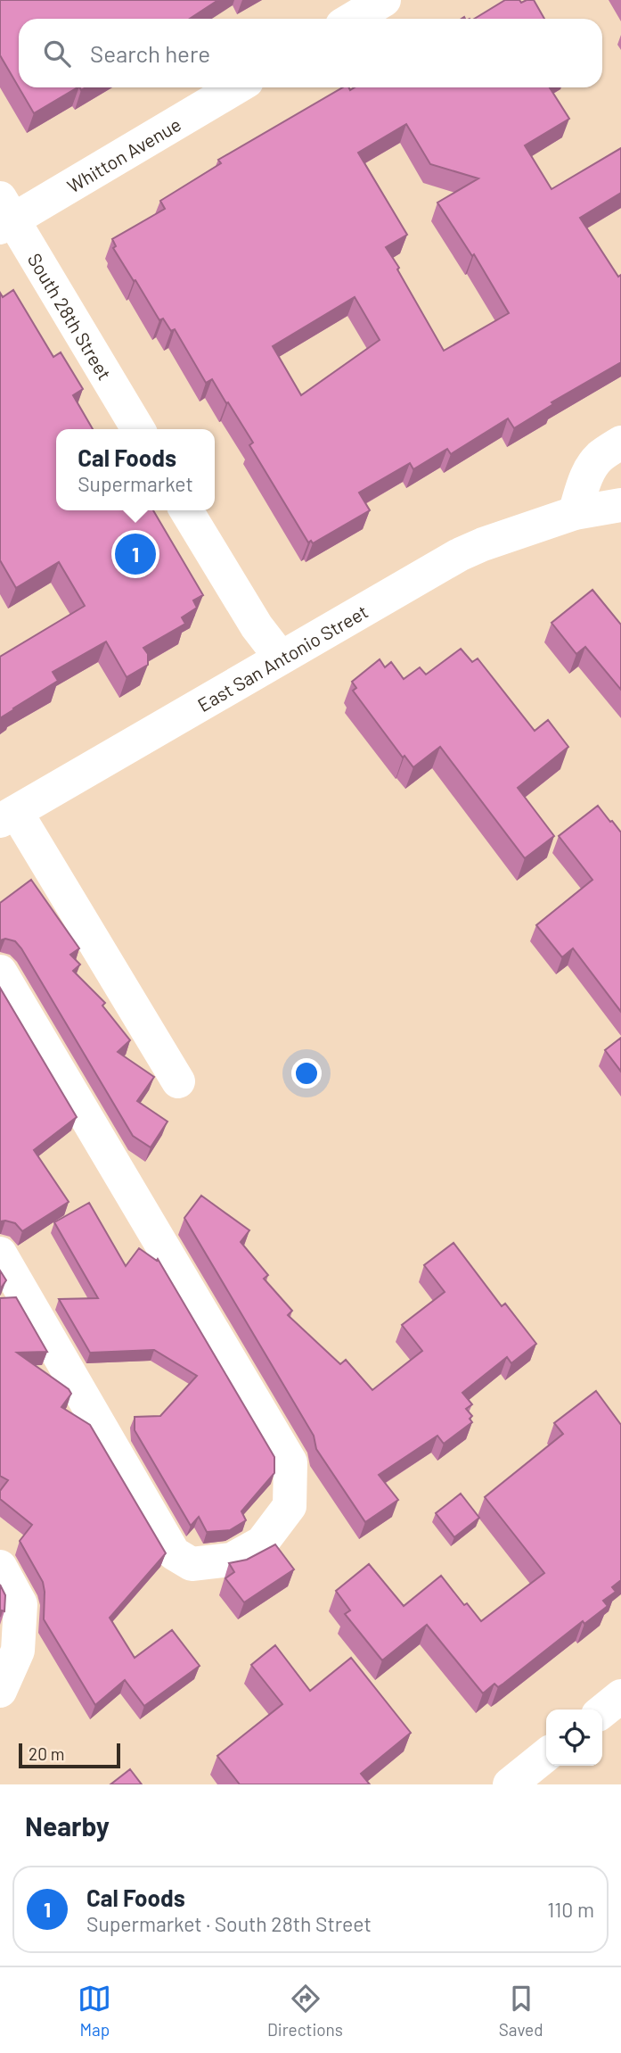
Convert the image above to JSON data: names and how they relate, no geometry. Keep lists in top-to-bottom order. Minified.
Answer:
{"streets":{"street":["Whitton Avenue","South 28th Street","East San Antonio Street"]},"crossings":[["Whitton Avenue","South 28th Street"]],"scale_bar":"20 m","page":{"search":"Search here","popup":["Cal Foods","Supermarket"],"pins":"1","scale":"20 m","heading":"Nearby","list":[{"mark":"1","name":"Cal Foods","note":"Supermarket · South 28th Street","value":"110 m"}],"nav":["Map","Directions","Saved"]}}
